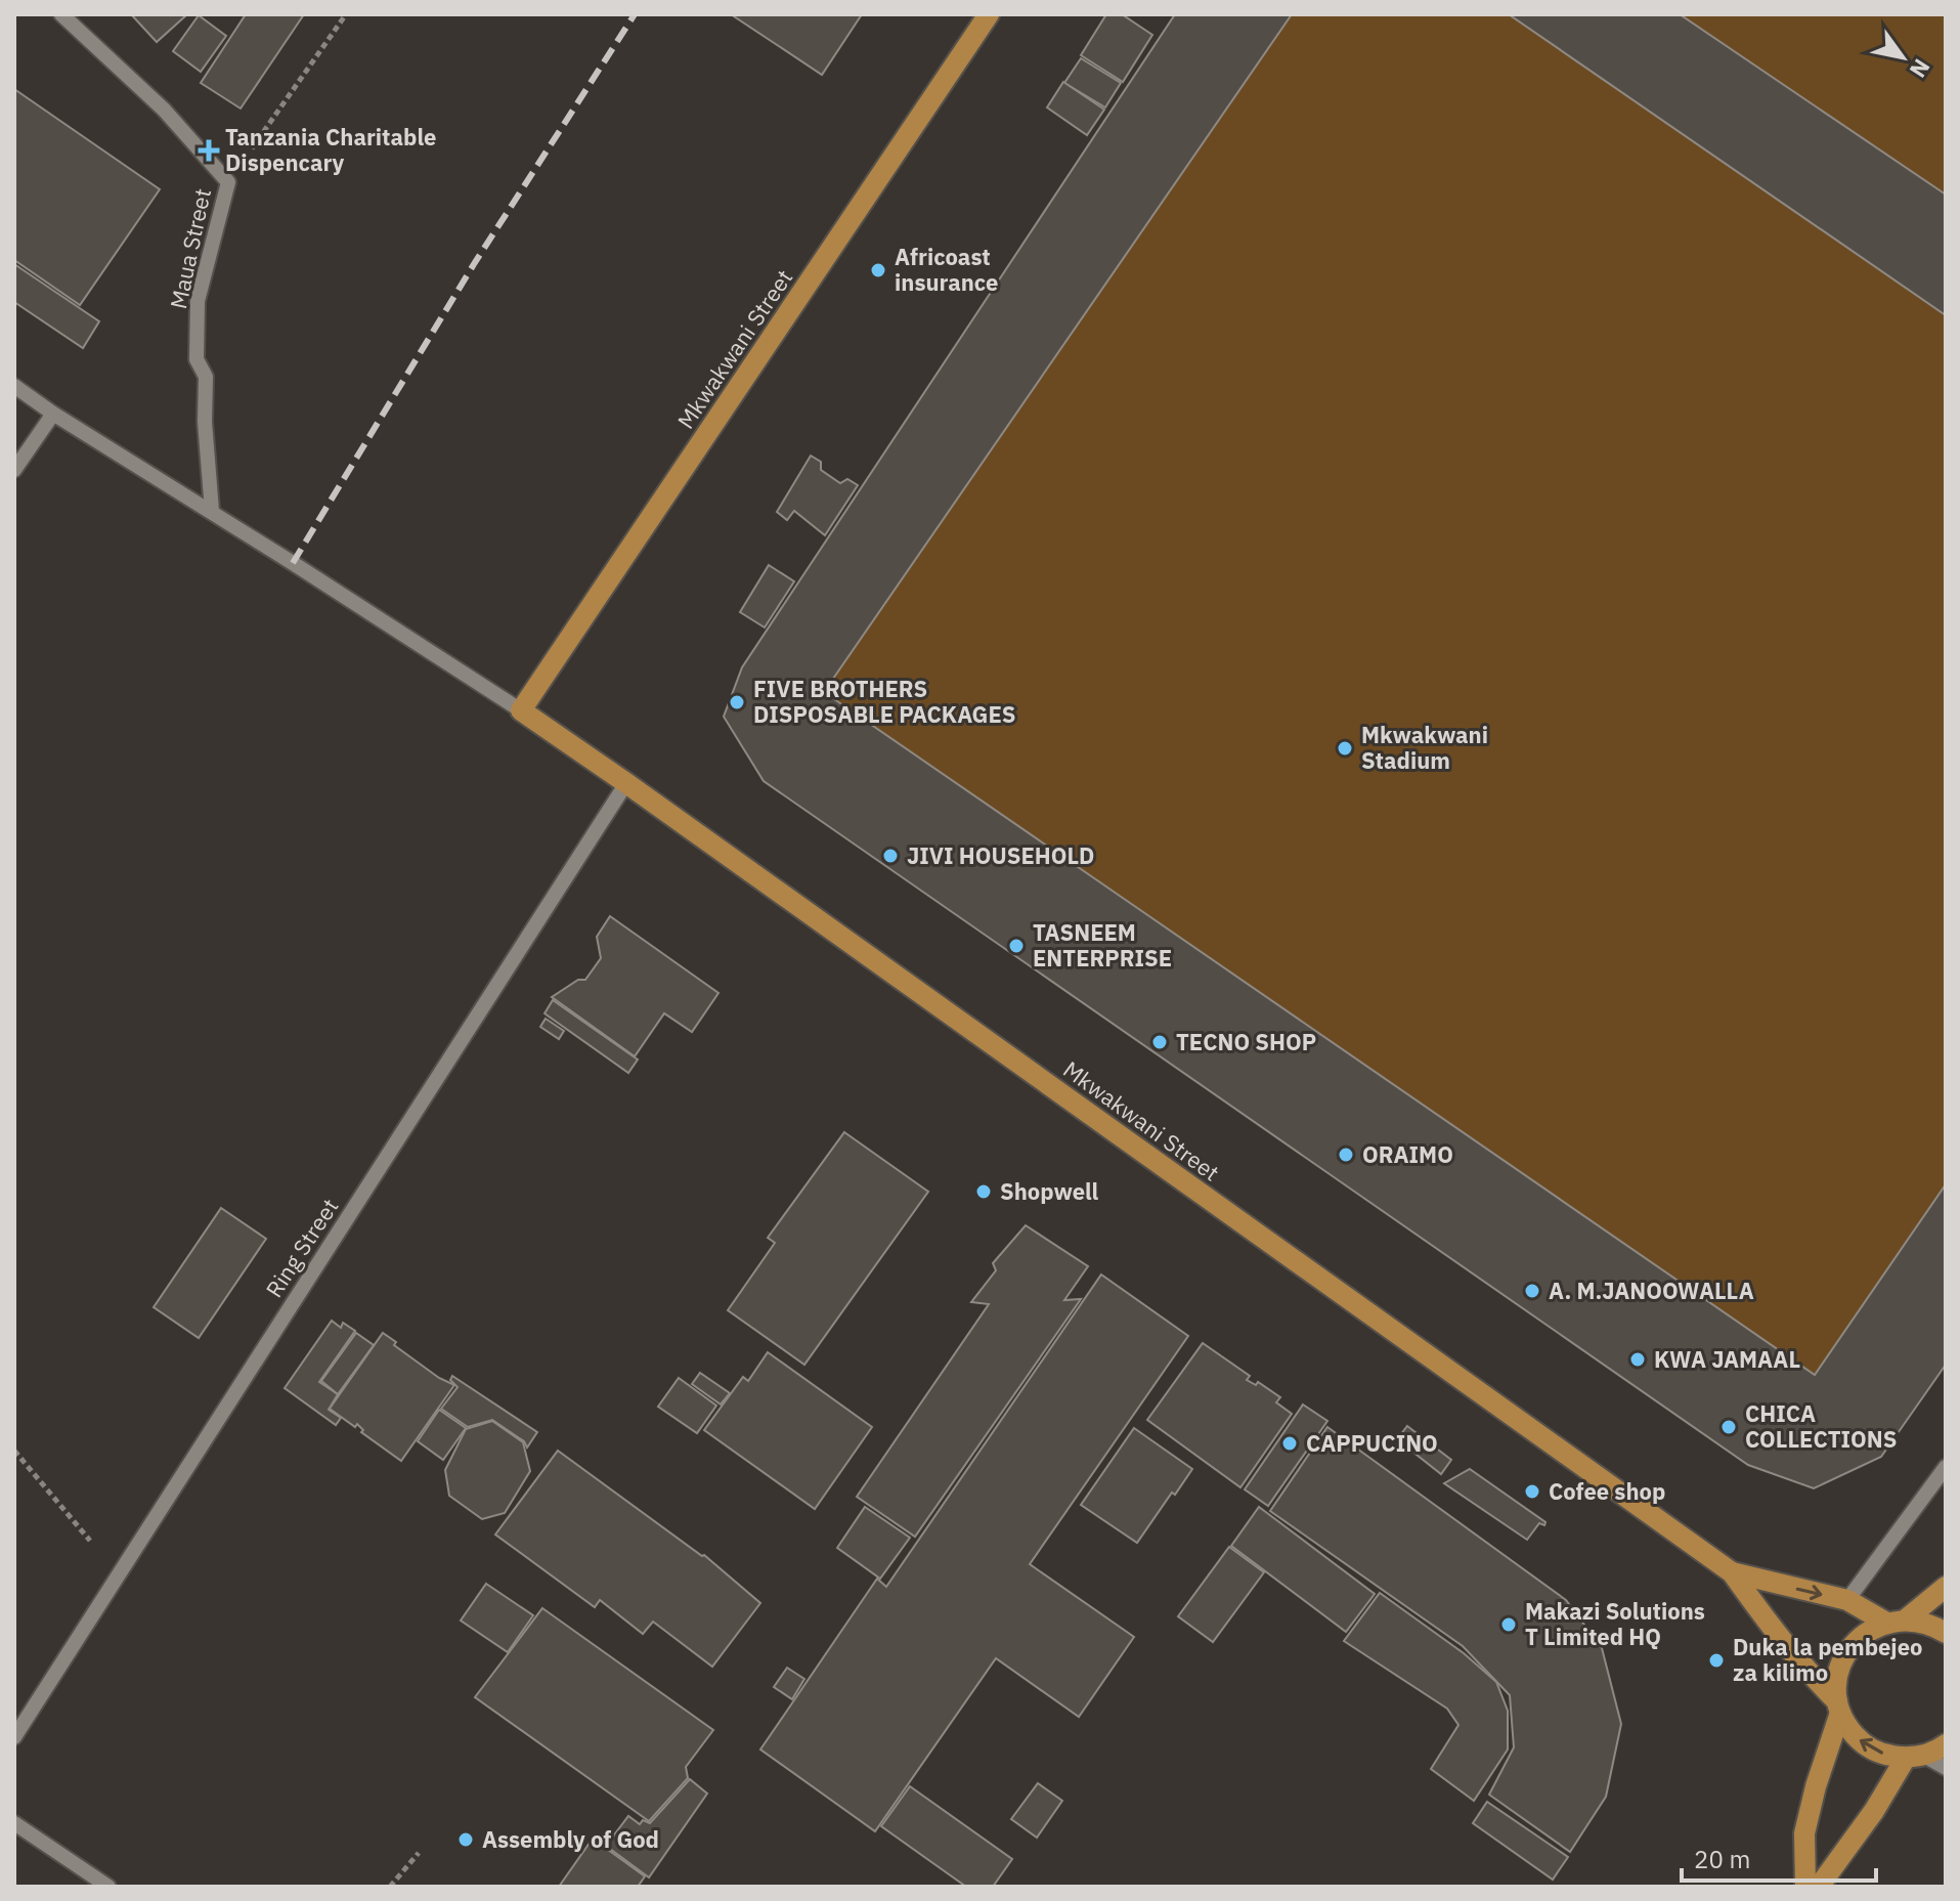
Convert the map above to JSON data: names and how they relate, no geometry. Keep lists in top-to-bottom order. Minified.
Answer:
{"streets":{"main road":["Mkwakwani Street"],"street":["Maua Street","Ring Street"]},"crossings":[["Maua Street","Mkwakwani Street"],["Mkwakwani Street","Ring Street"]],"places":{"health":["Tanzania Charitable Dispencary"],"other":["Africoast insurance","FIVE BROTHERS DISPOSABLE PACKAGES","Mkwakwani Stadium","JIVI HOUSEHOLD","TASNEEM ENTERPRISE","TECNO SHOP","ORAIMO","Shopwell","A. M.JANOOWALLA","KWA JAMAAL","CHICA COLLECTIONS","CAPPUCINO","Cofee shop","Makazi Solutions T Limited HQ","Duka la pembejeo za kilimo","Assembly of God"]},"scale_bar":"20 m","north":"bottom right"}
